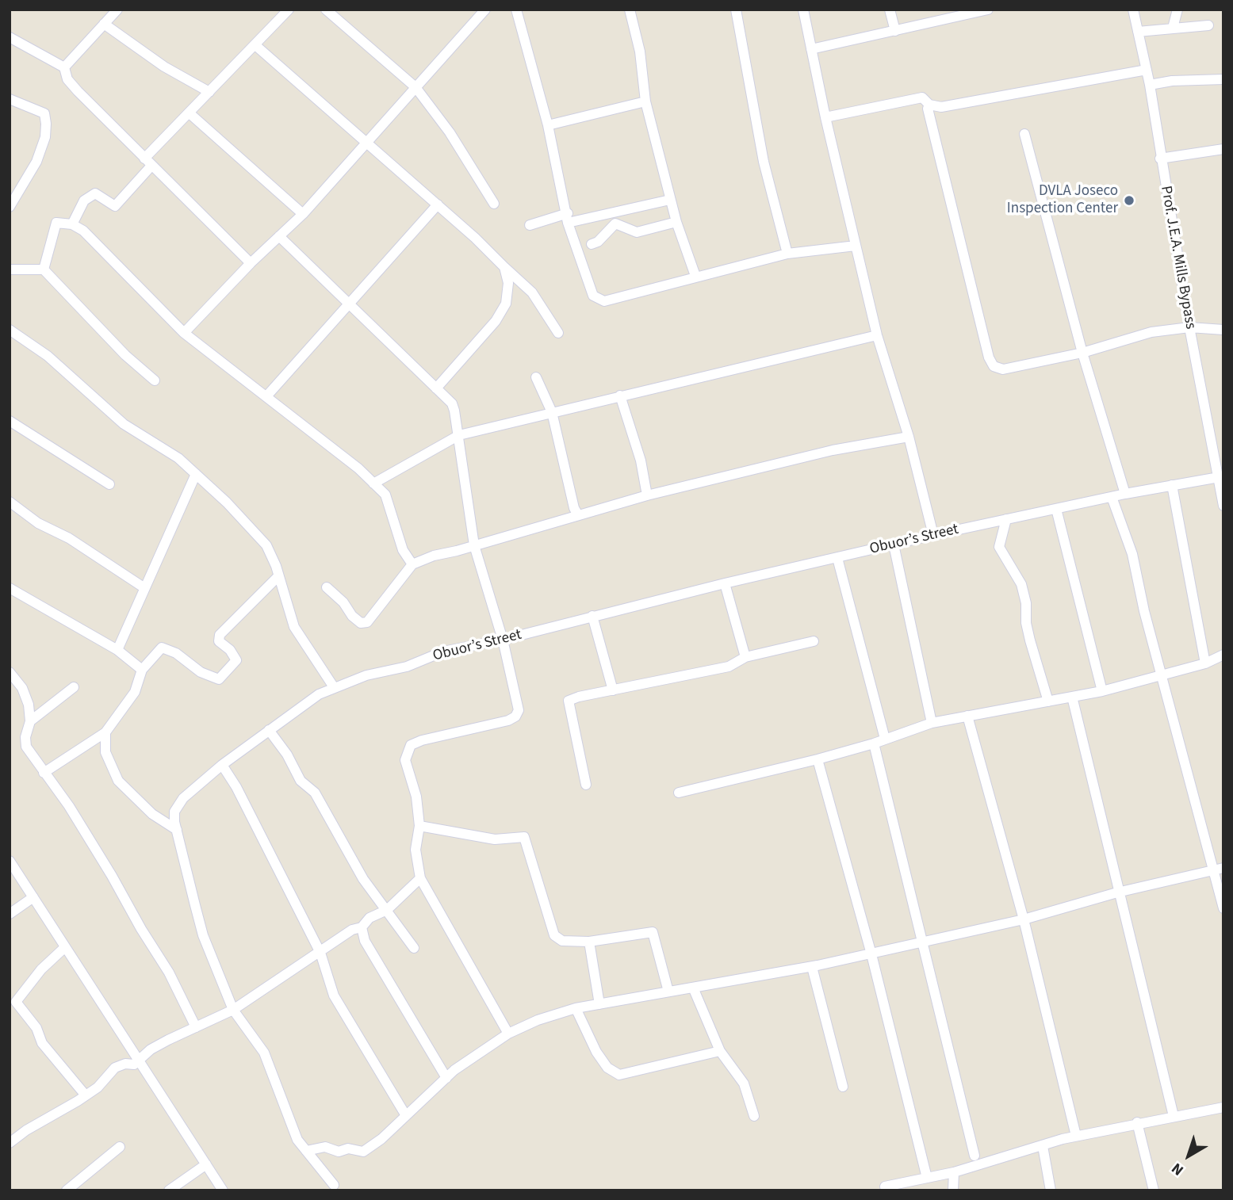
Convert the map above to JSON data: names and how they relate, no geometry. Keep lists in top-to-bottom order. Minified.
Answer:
{"streets":{"street":["Prof. J.E.A. Mills Bypass","Obuor’s Street"]},"crossings":[["Prof. J.E.A. Mills Bypass","Obuor’s Street"]],"places":["DVLA Joseco Inspection Center"],"north":"bottom left"}
